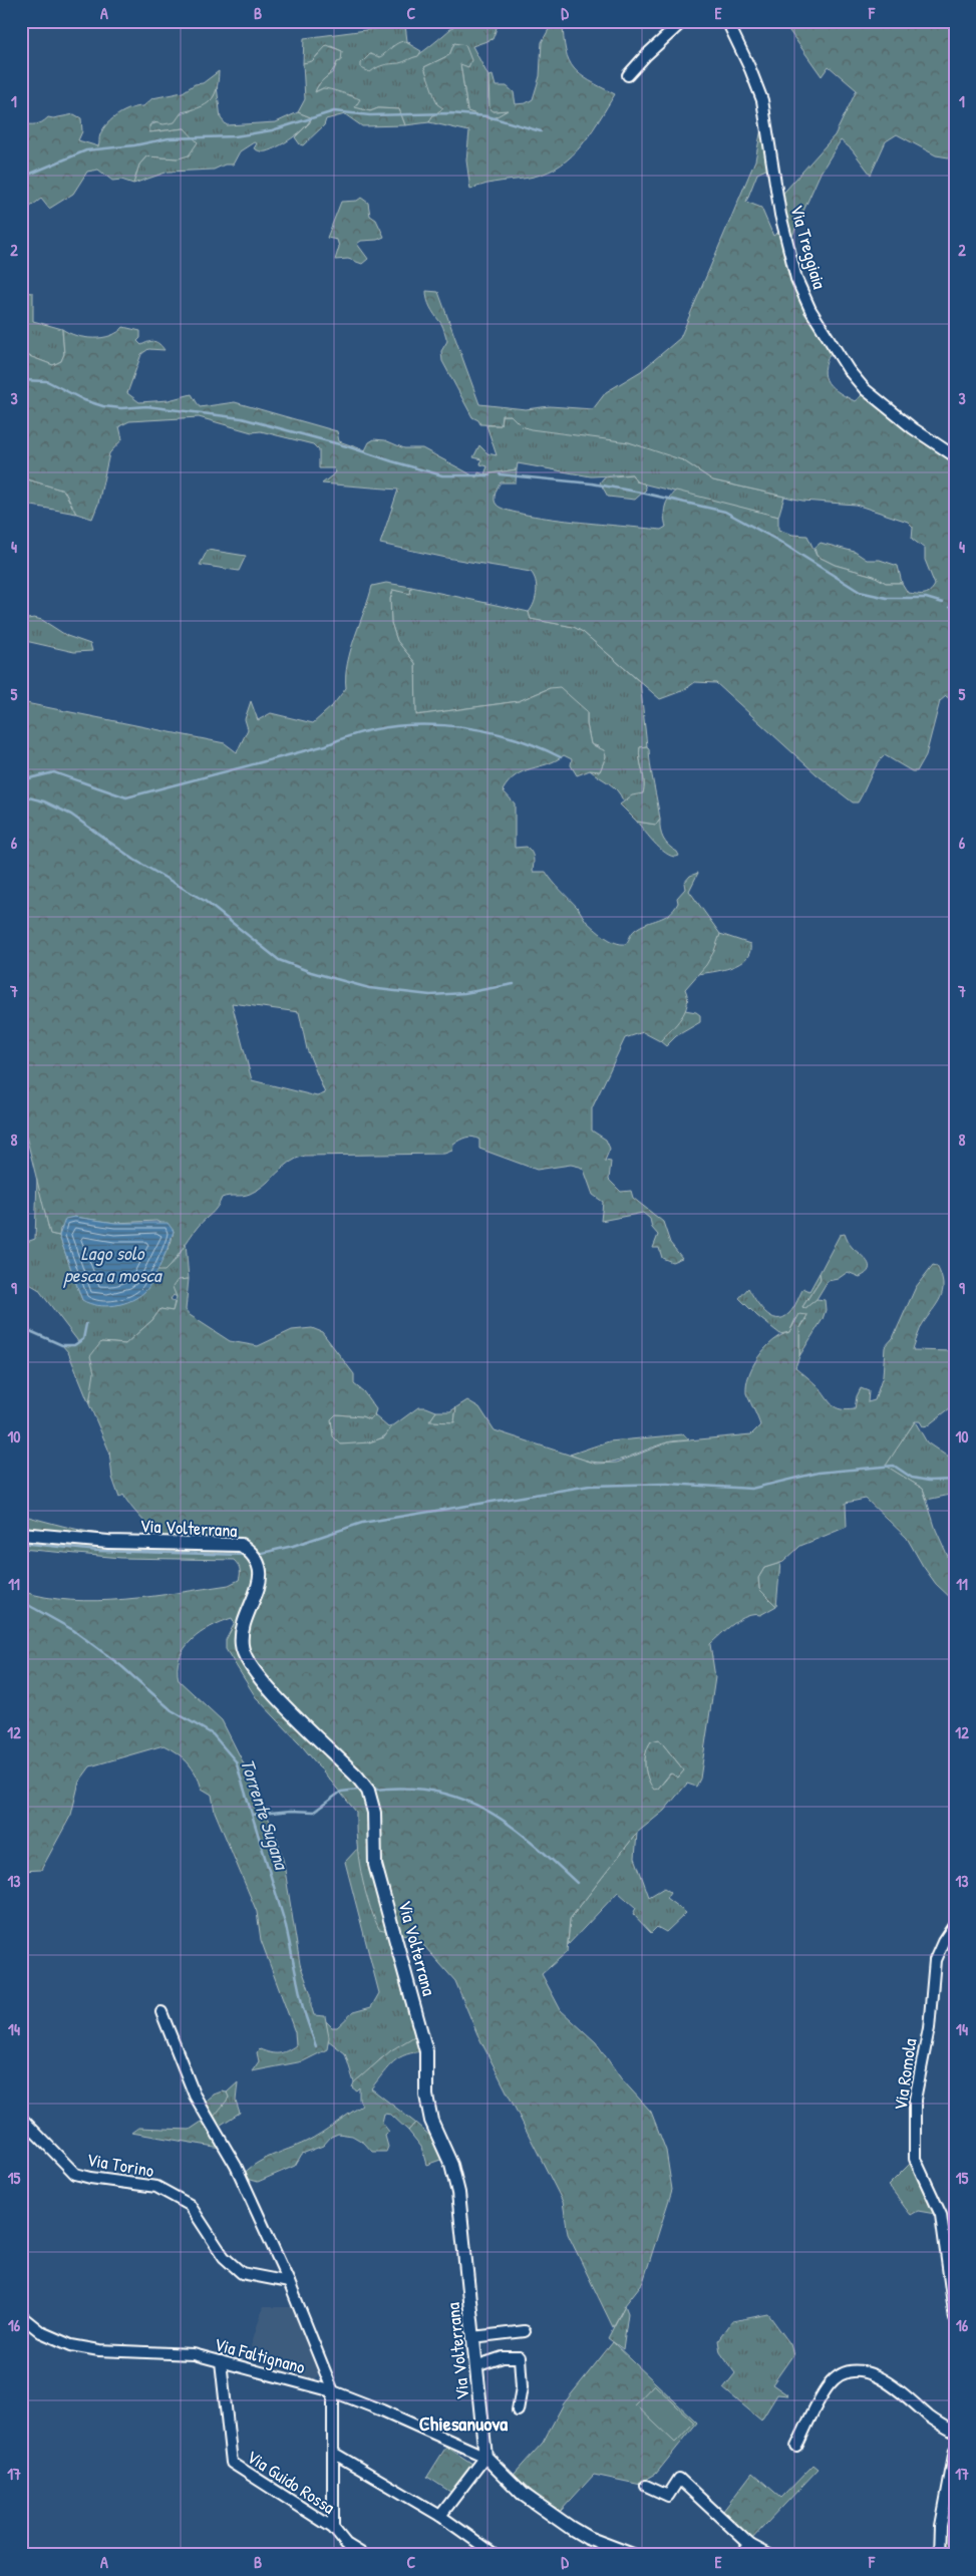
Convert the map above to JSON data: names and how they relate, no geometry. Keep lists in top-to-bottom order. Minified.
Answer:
{"streets":{"main road":["Via Volterrana"],"street":["Via Treggiaia","Via Romola","Via Torino","Via Faltignano","Via Guido Rossa"]},"crossings":[["Via Volterrana","Via Faltignano"],["Via Faltignano","Via Guido Rossa"]],"districts":["Chiesanuova"],"water":["Lago solo pesca a mosca","Torrente Sugana"],"grid":{"columns":["A","B","C","D","E","F"],"rows":["1","2","3","4","5","6","7","8","9","10","11","12","13","14","15","16","17"]}}
